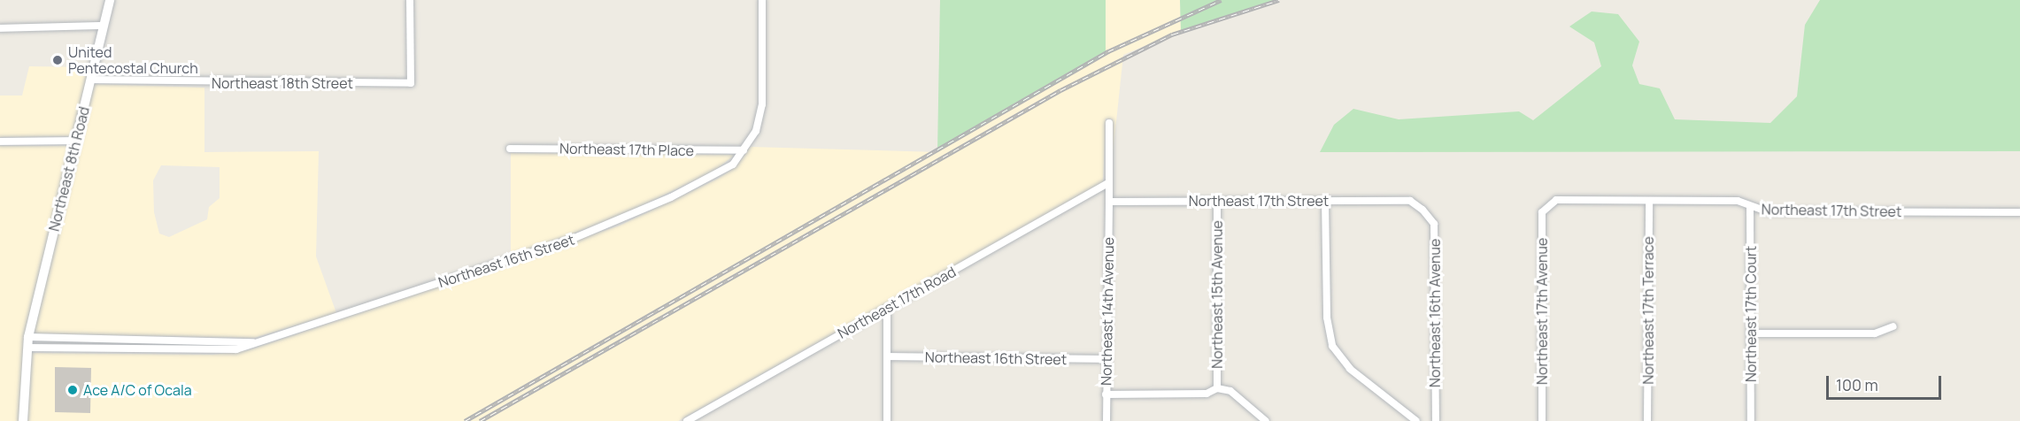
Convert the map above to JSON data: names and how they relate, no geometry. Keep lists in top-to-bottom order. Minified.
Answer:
{"streets":{"main road":["Northeast 8th Road"],"street":["Northeast 18th Street","Northeast 17th Place","Northeast 17th Street","Northeast 16th Street","Northeast 15th Avenue","Northeast 17th Road","Northeast 17th Terrace","Northeast 14th Avenue","Northeast 17th Avenue","Northeast 16th Avenue","Northeast 17th Court"]},"crossings":[["Northeast 18th Street","Northeast 8th Road"],["Northeast 17th Place","Northeast 16th Street"],["Northeast 8th Road","Northeast 16th Street"],["Northeast 17th Street","Northeast 15th Avenue"],["Northeast 17th Street","Northeast 17th Terrace"],["Northeast 17th Street","Northeast 14th Avenue"],["Northeast 17th Street","Northeast 17th Avenue"],["Northeast 17th Street","Northeast 16th Avenue"],["Northeast 17th Street","Northeast 17th Court"],["Northeast 16th Street","Northeast 14th Avenue"]],"places":["United Pentecostal Church","Ace A/C of Ocala"],"scale_bar":"100 m"}
